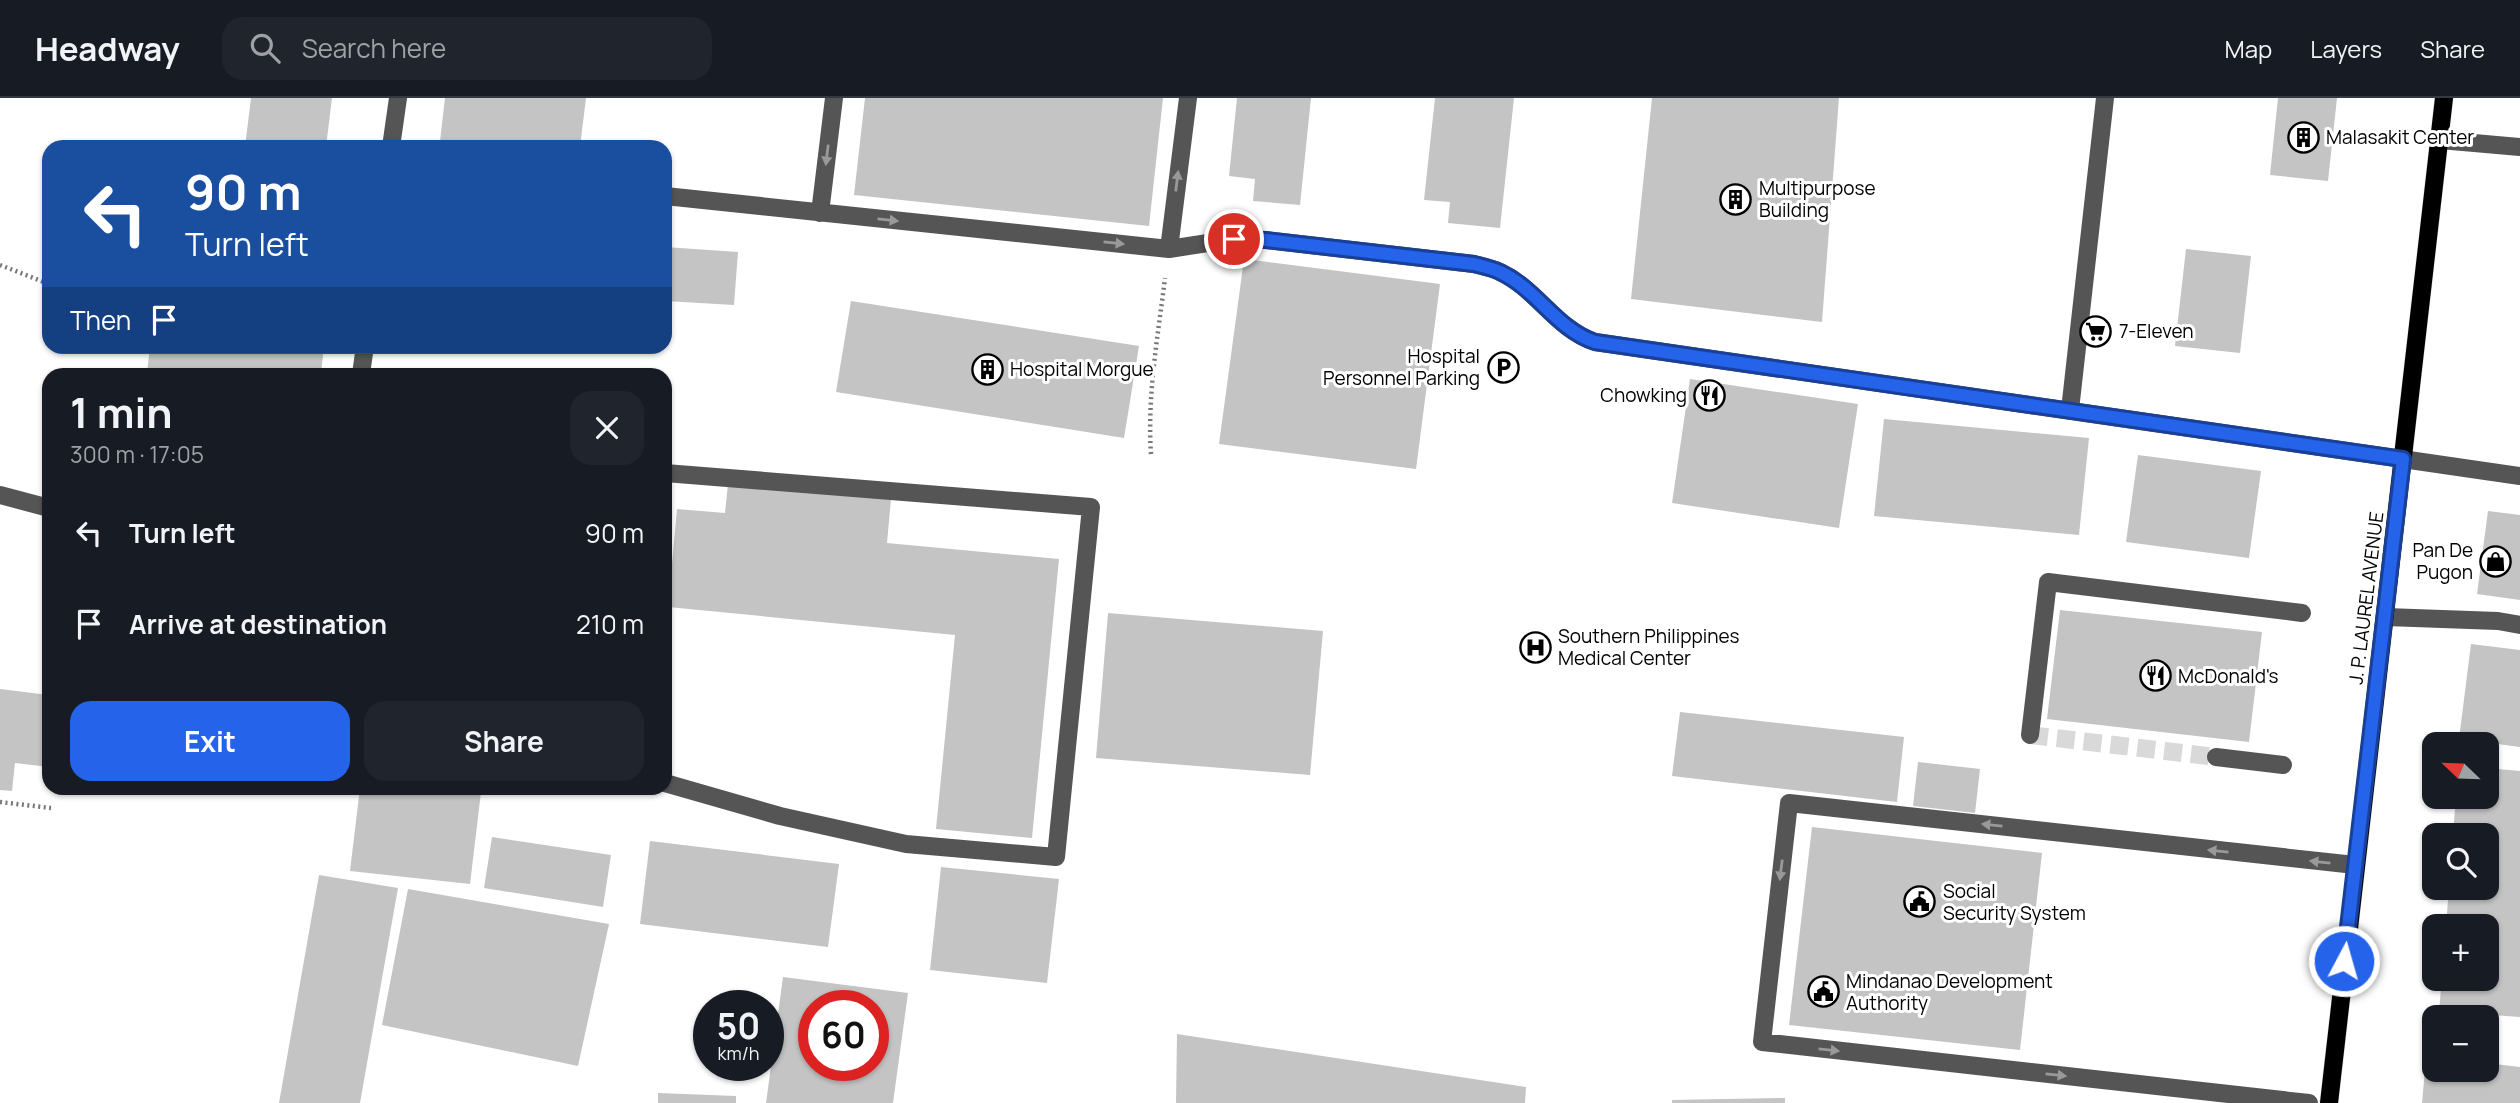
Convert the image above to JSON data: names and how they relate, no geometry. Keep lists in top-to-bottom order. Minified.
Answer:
{"streets":{"main road":["J. P. LAUREL AVENUE"]},"places":{"building":["Malasakit Center","Multipurpose Building","Hospital Morgue"],"supermarket":["7-Eleven"],"parking":["Hospital Personnel Parking"],"restaurant":["Chowking","McDonald's"],"shop":["Pan De Pugon"],"hospital":["Southern Philippines Medical Center"],"public building":["Social Security System","Mindanao Development Authority"]},"north":"top left","page":{"header":"Headway","search":"Search here","nav":["Map","Layers","Share"],"turn":["90 m","Turn left"],"then":"Then","heading":["1 min","300 m · 17:05"],"list":[{"name":"Turn left","value":"90 m"},{"name":"Arrive at destination","value":"210 m"}],"buttons":["Exit","Share"],"map_buttons":["+","−"],"speed":"50 km/h","limit":"60"}}
